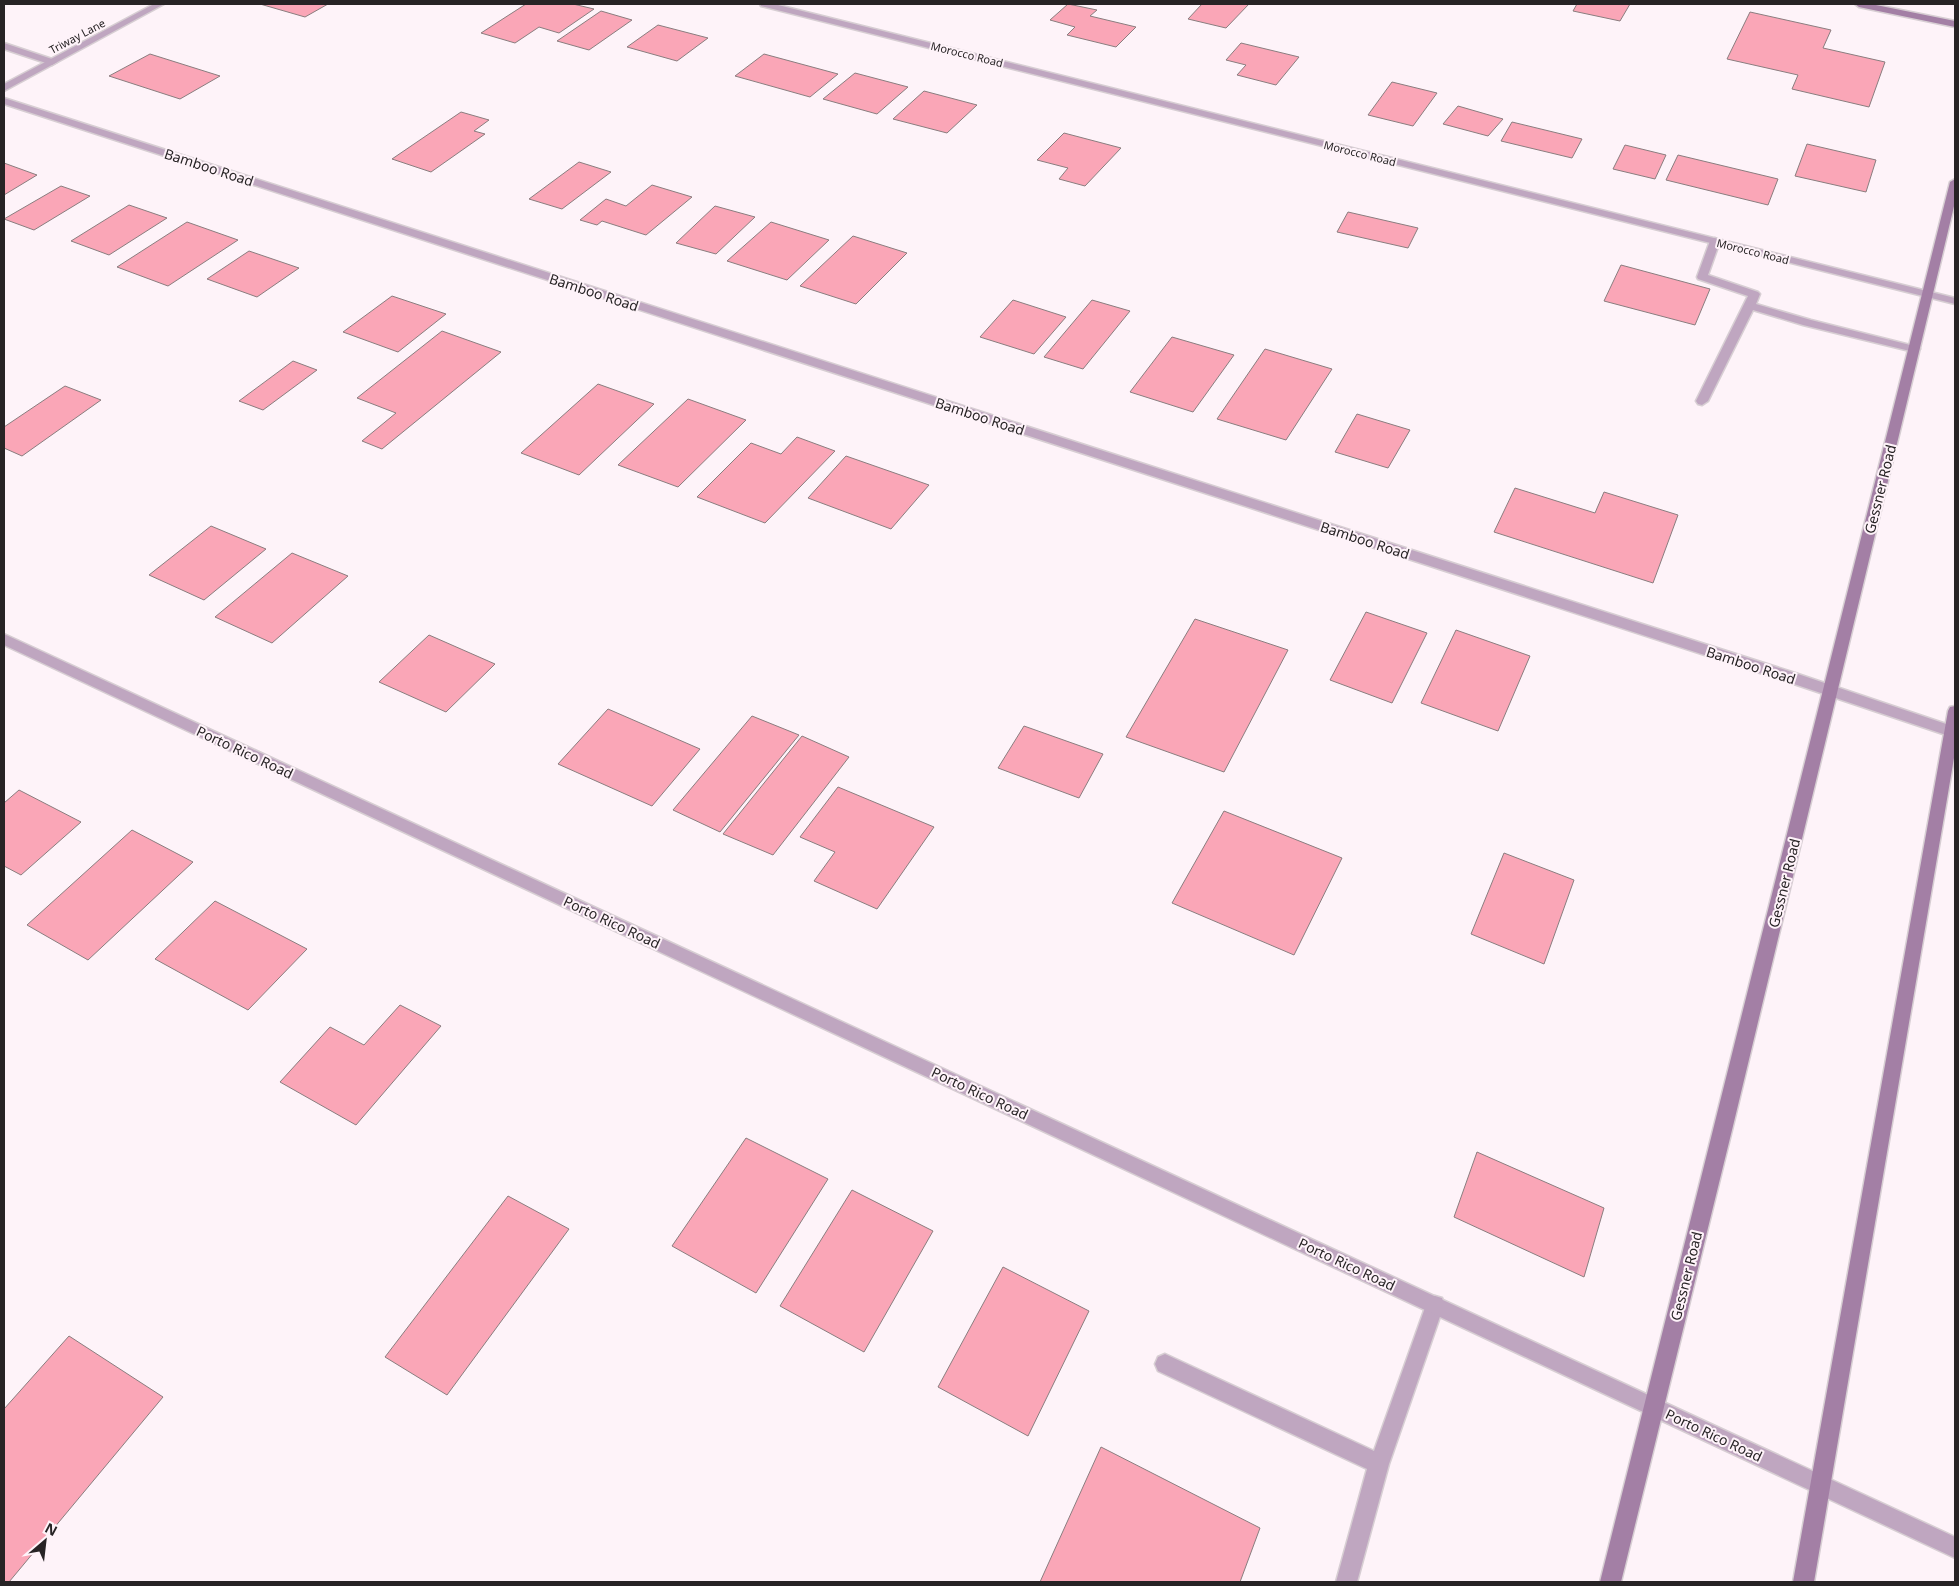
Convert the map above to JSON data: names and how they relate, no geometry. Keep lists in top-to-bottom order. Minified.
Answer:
{"streets":{"main road":["Gessner Road"],"street":["Triway Lane","Morocco Road","Bamboo Road","Porto Rico Road"]},"crossings":[["Morocco Road","Gessner Road"],["Bamboo Road","Gessner Road"],["Gessner Road","Porto Rico Road"]],"north":"top right"}
